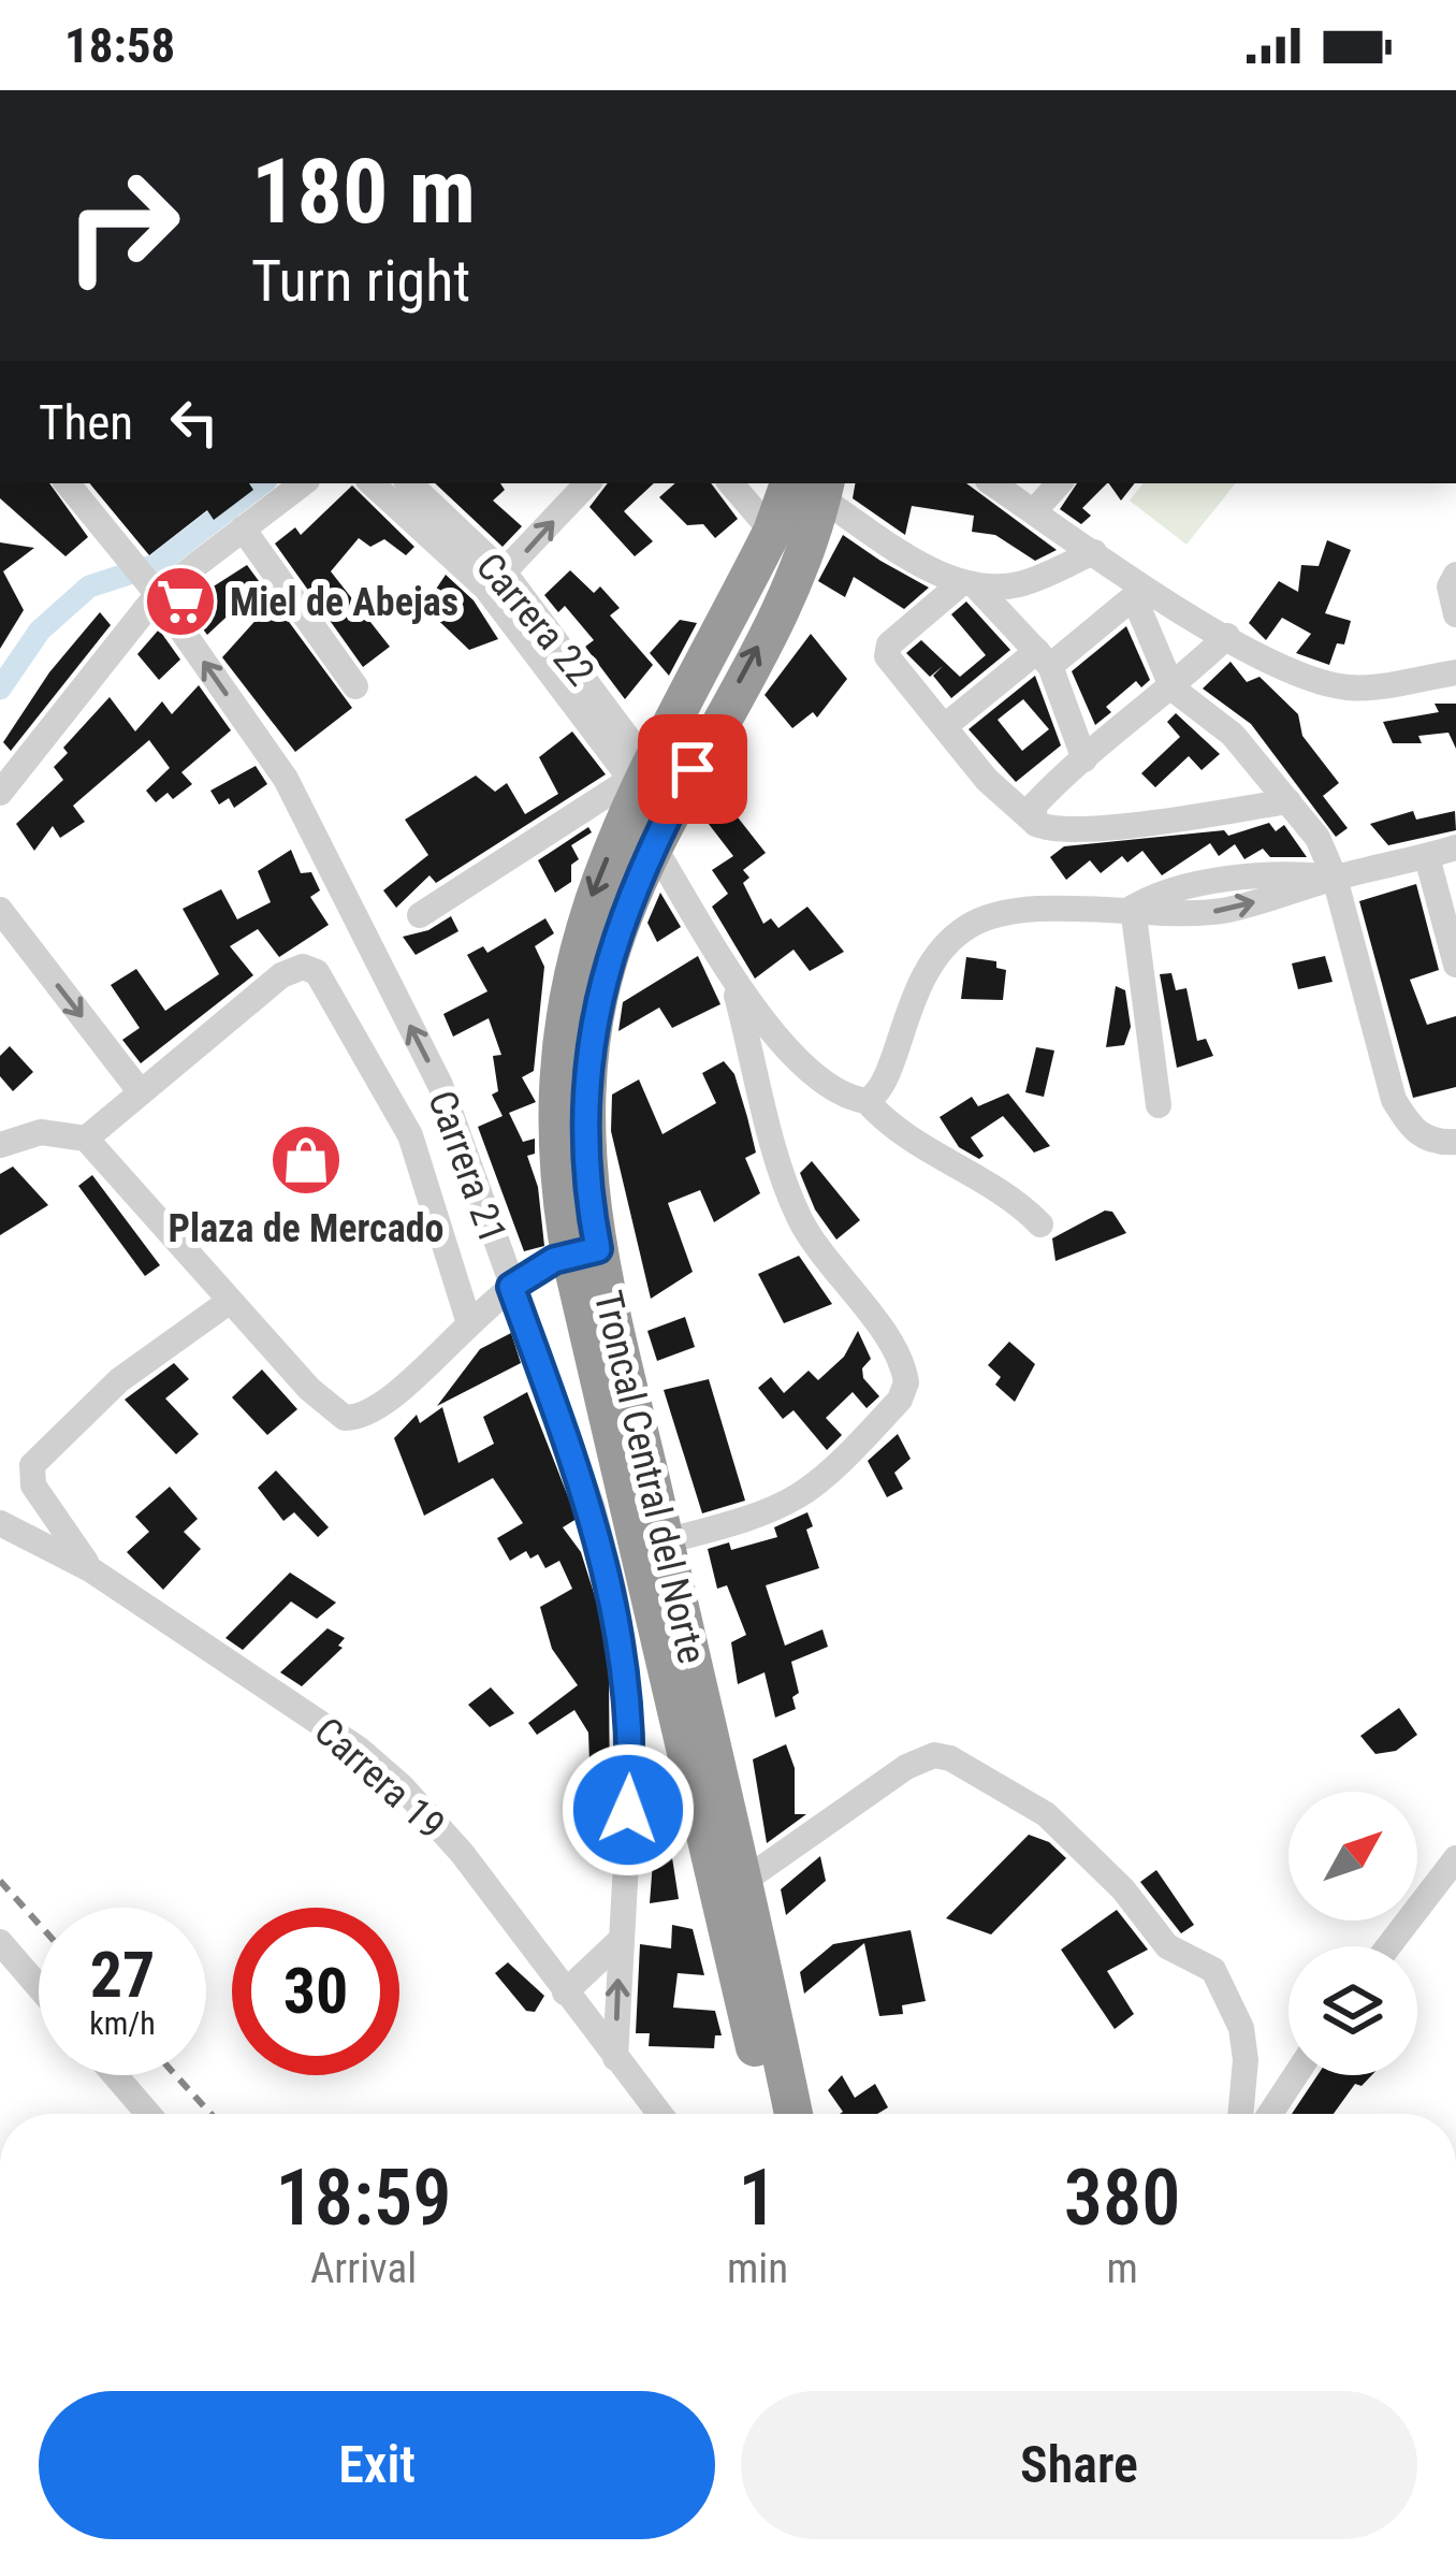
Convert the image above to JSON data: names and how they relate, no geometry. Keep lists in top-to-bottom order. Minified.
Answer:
{"streets":{"highway":["Troncal Central del Norte"],"street":["Carrera 22","Carrera 21","Carrera 19"]},"crossings":[["Carrera 22","Troncal Central del Norte"],["Carrera 21","Carrera 19"]],"one_way":["Carrera 21"],"places":{"supermarket":["Miel de Abejas"],"shop":["Plaza de Mercado"]},"north":"top right","page":{"status":"18:58","turn":["180 m","Turn right"],"then":"Then","speed":"27 km/h","limit":"30","eta":["18:59","Arrival","1","min","380","m"],"buttons":["Exit","Share"]}}
